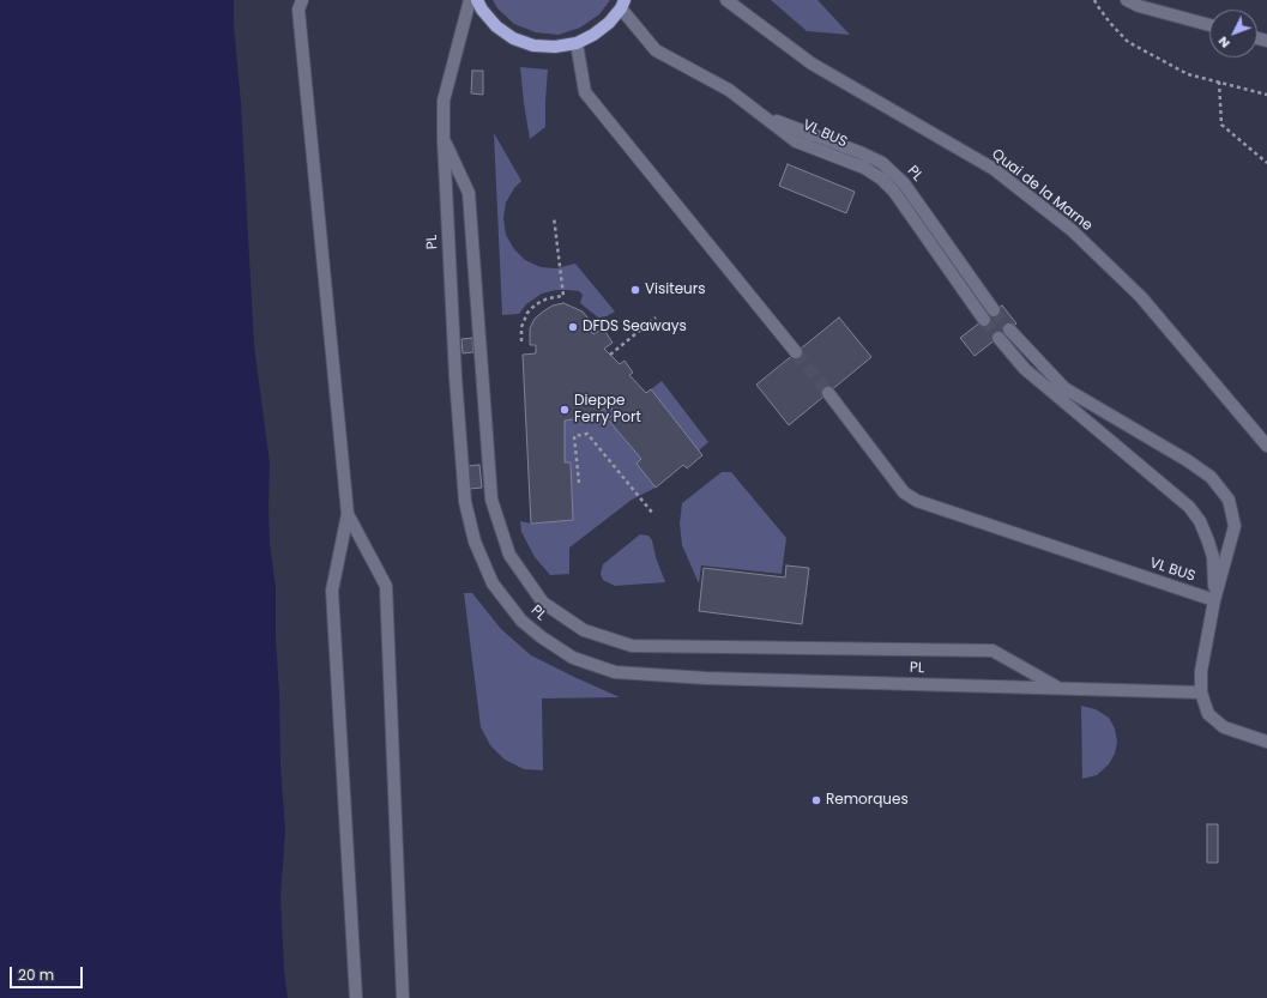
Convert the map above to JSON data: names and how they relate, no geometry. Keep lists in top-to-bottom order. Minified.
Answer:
{"streets":{"street":["VL BUS","PL","Quai de la Marne"]},"crossings":[["VL BUS","PL"]],"places":["Visiteurs","DFDS Seaways","Dieppe Ferry Port","Remorques"],"scale_bar":"20 m","north":"bottom left"}
